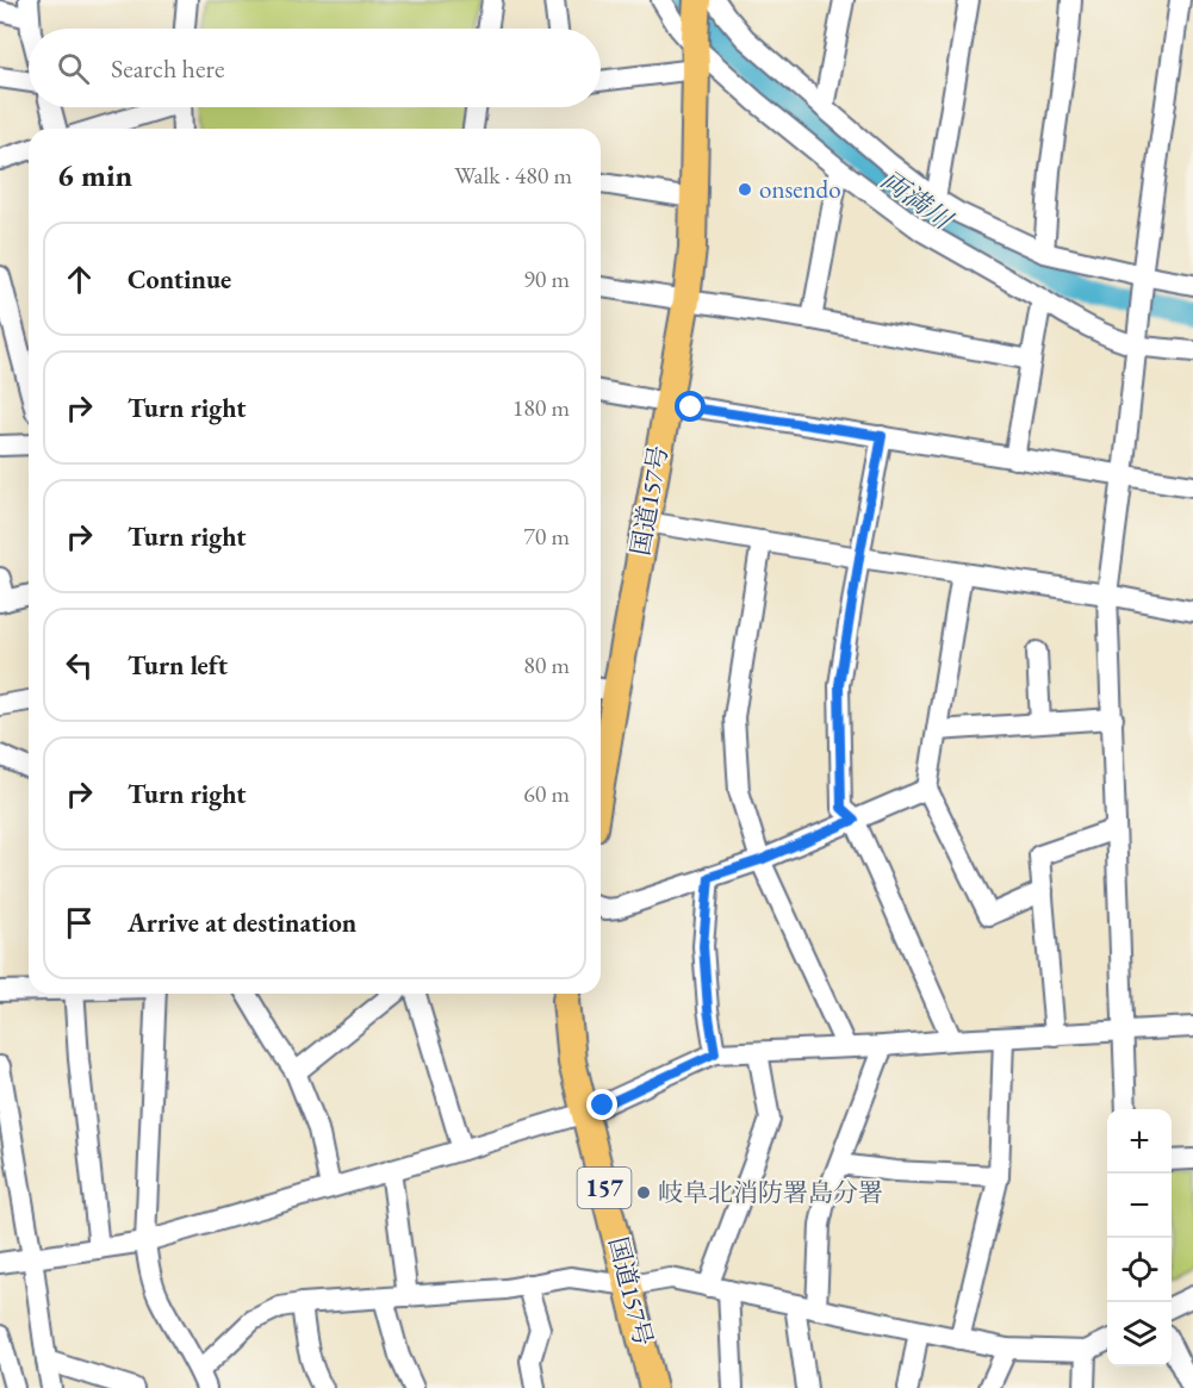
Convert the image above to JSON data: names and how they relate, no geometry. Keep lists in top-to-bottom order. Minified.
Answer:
{"streets":{"highway":["国道157号","157"]},"water":["両満川"],"places":["onsendo","岐阜北消防署島分署"],"page":{"search":"Search here","heading":["6 min","Walk · 480 m"],"list":[["Continue","90 m"],["Turn right","180 m"],["Turn right","70 m"],["Turn left","80 m"],["Turn right","60 m"],"Arrive at destination"],"map_buttons":["+","−"]}}
